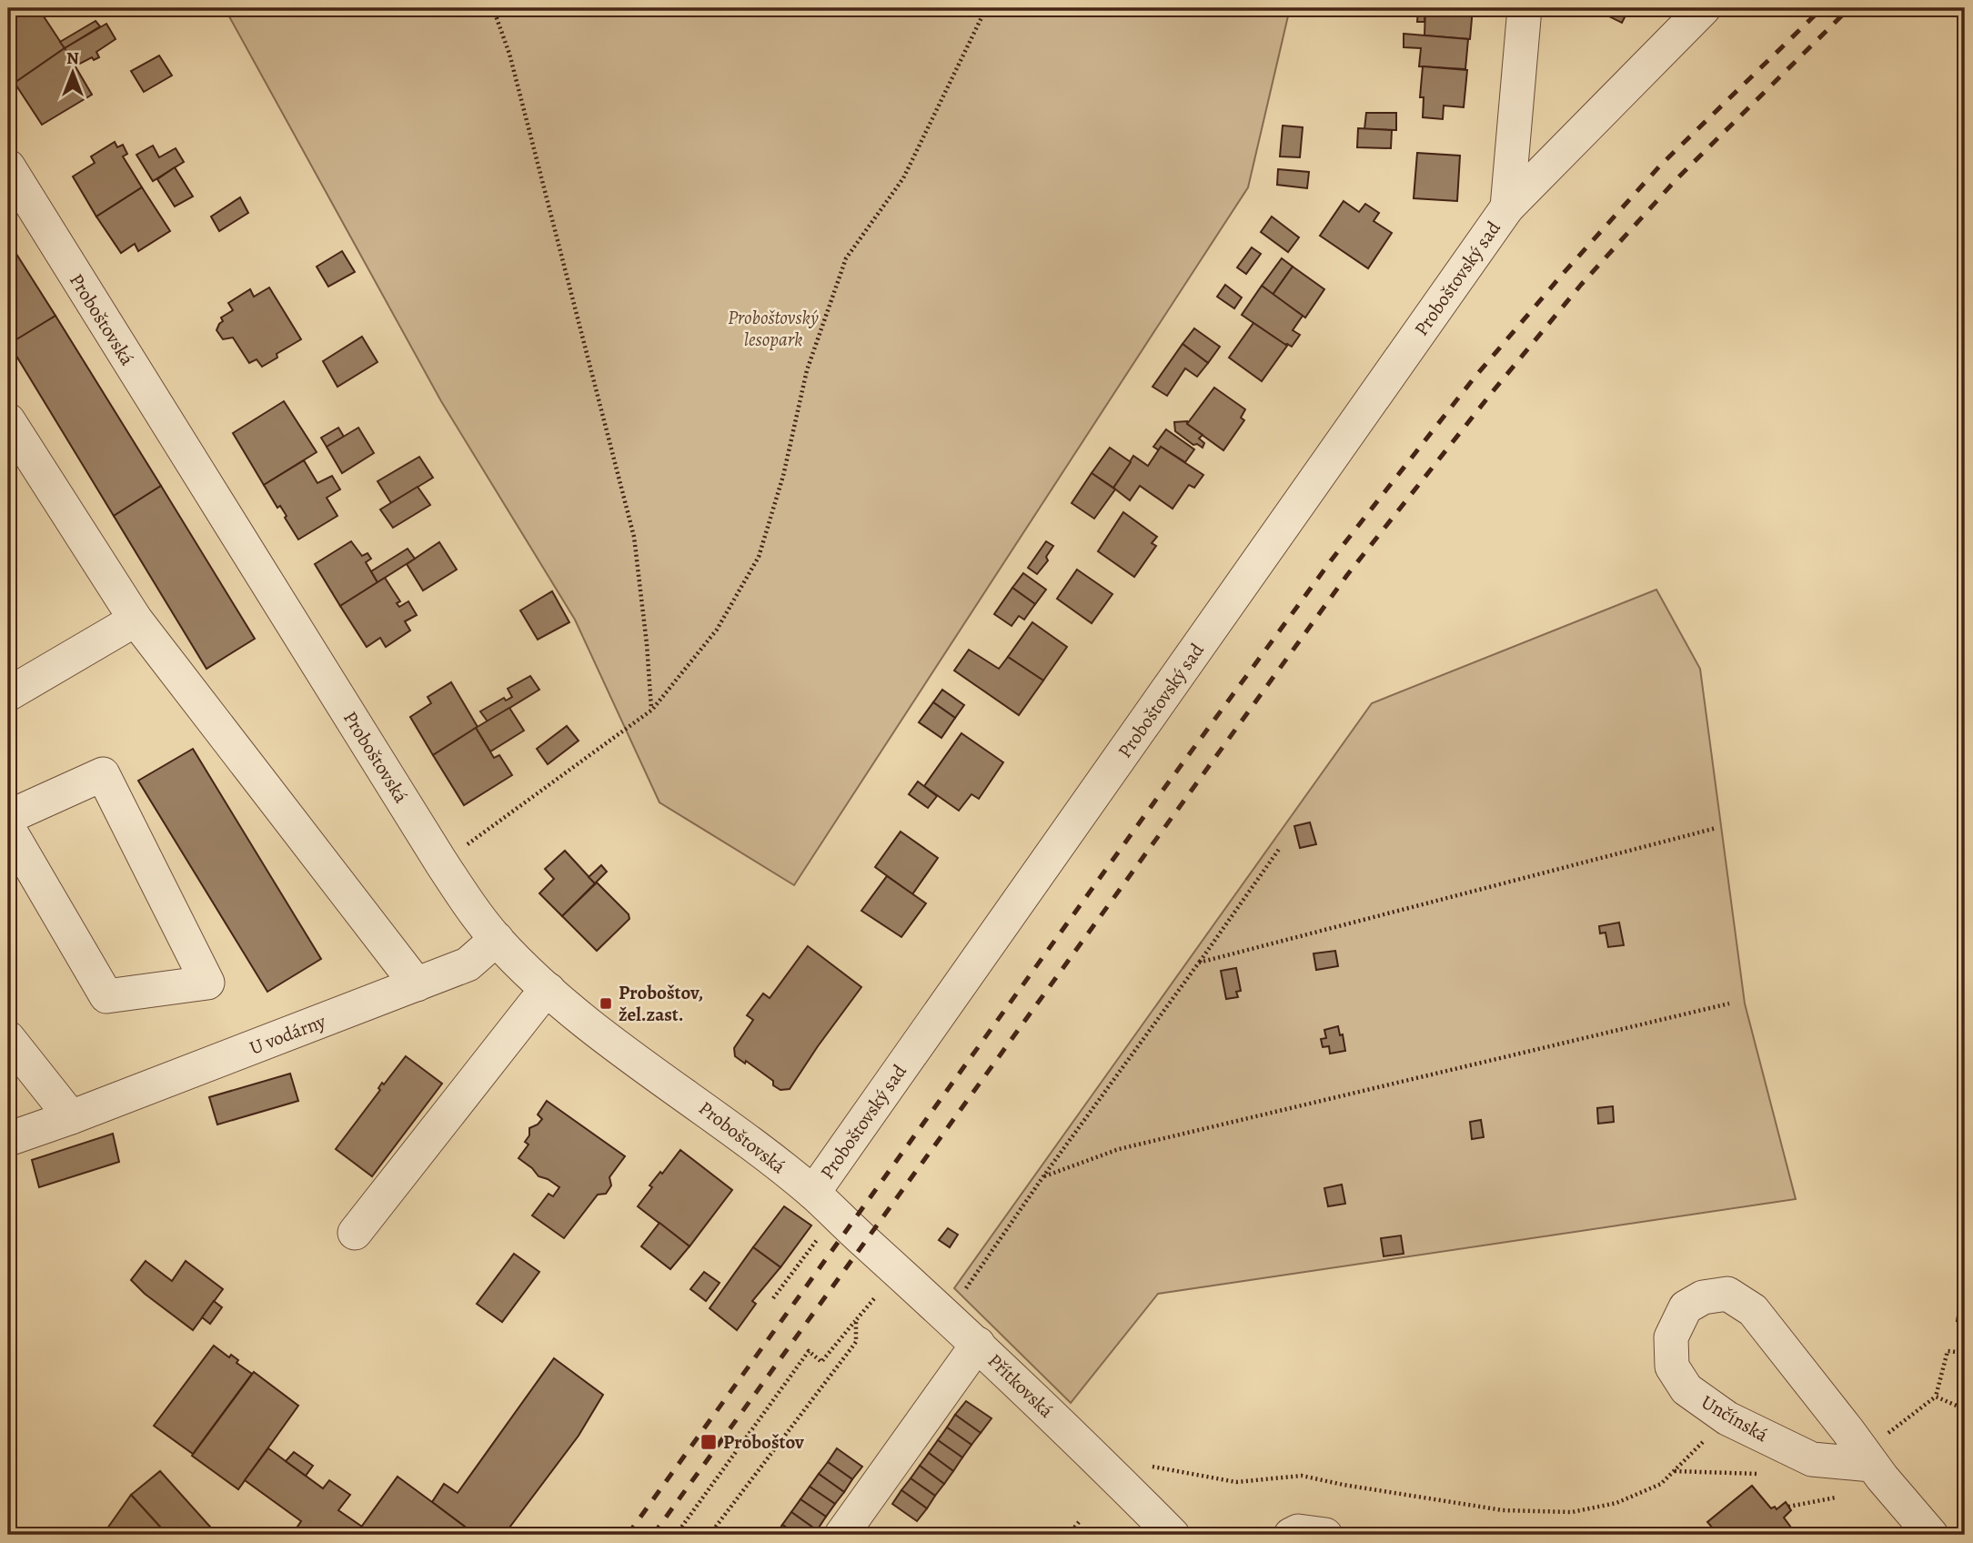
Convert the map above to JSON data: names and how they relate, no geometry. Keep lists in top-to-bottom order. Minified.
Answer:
{"streets":{"street":["Proboštovský sad","Proboštovská","U vodárny","Přítkovská","Unčínská"]},"crossings":[["Proboštovský sad","Proboštovská"],["Proboštovská","U vodárny"],["Proboštovská","Přítkovská"]],"parks":["Proboštovský lesopark"],"places":{"transit":["Proboštov, žel.zast.","Proboštov"]},"north":"top"}
